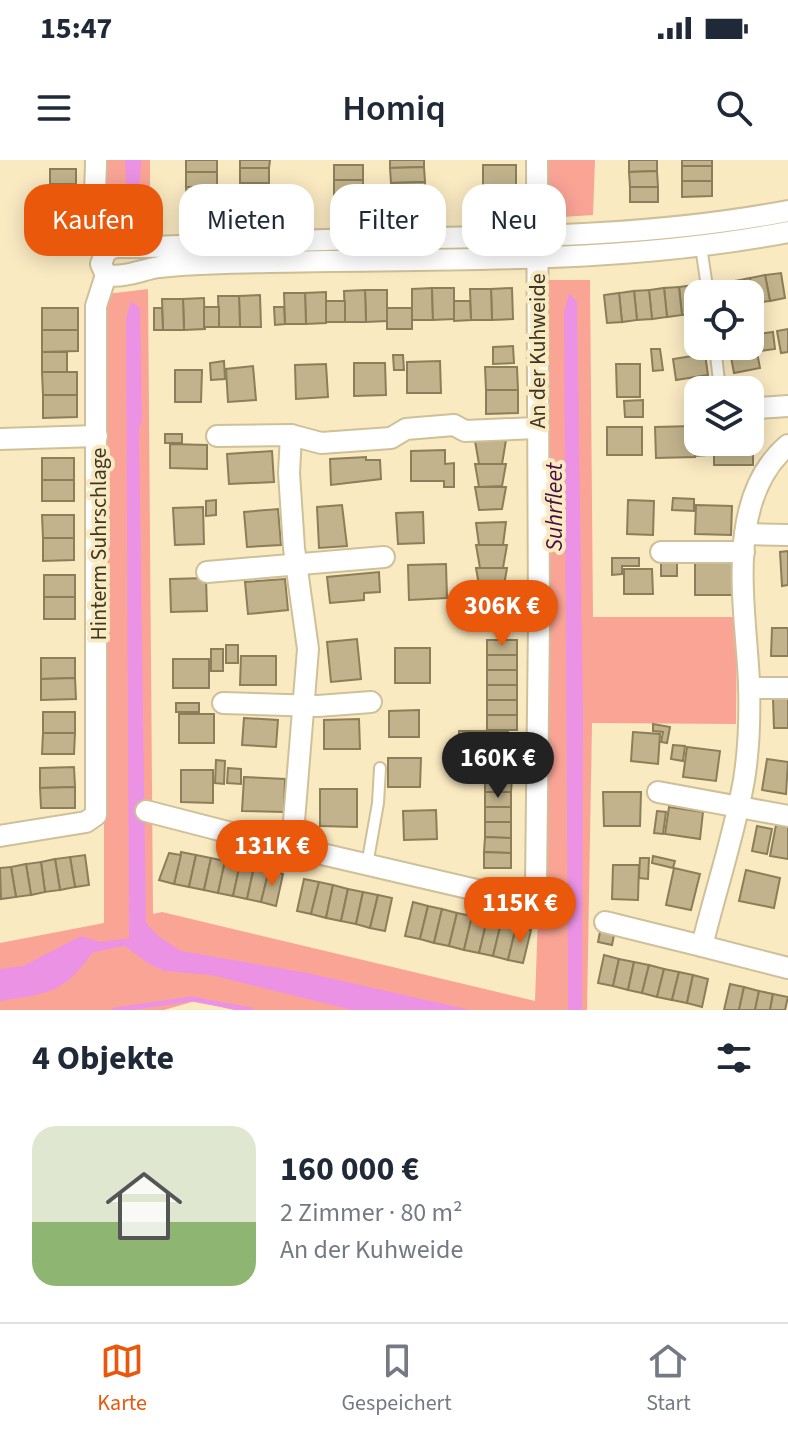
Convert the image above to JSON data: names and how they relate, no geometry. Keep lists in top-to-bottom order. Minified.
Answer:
{"streets":{"street":["An der Kuhweide","Hinterm Suhrschlage"]},"water":["Suhrfleet"],"page":{"status":"15:47","header":"Homiq","chip":["Kaufen","Mieten","Filter","Neu"],"price":["306K €","160K €","131K €","115K €"],"heading":"4 Objekte","list":[{"name":"160 000 €","note":"2 Zimmer · 80 m² · An der Kuhweide"}],"tabs":["Karte","Gespeichert","Start"]}}
